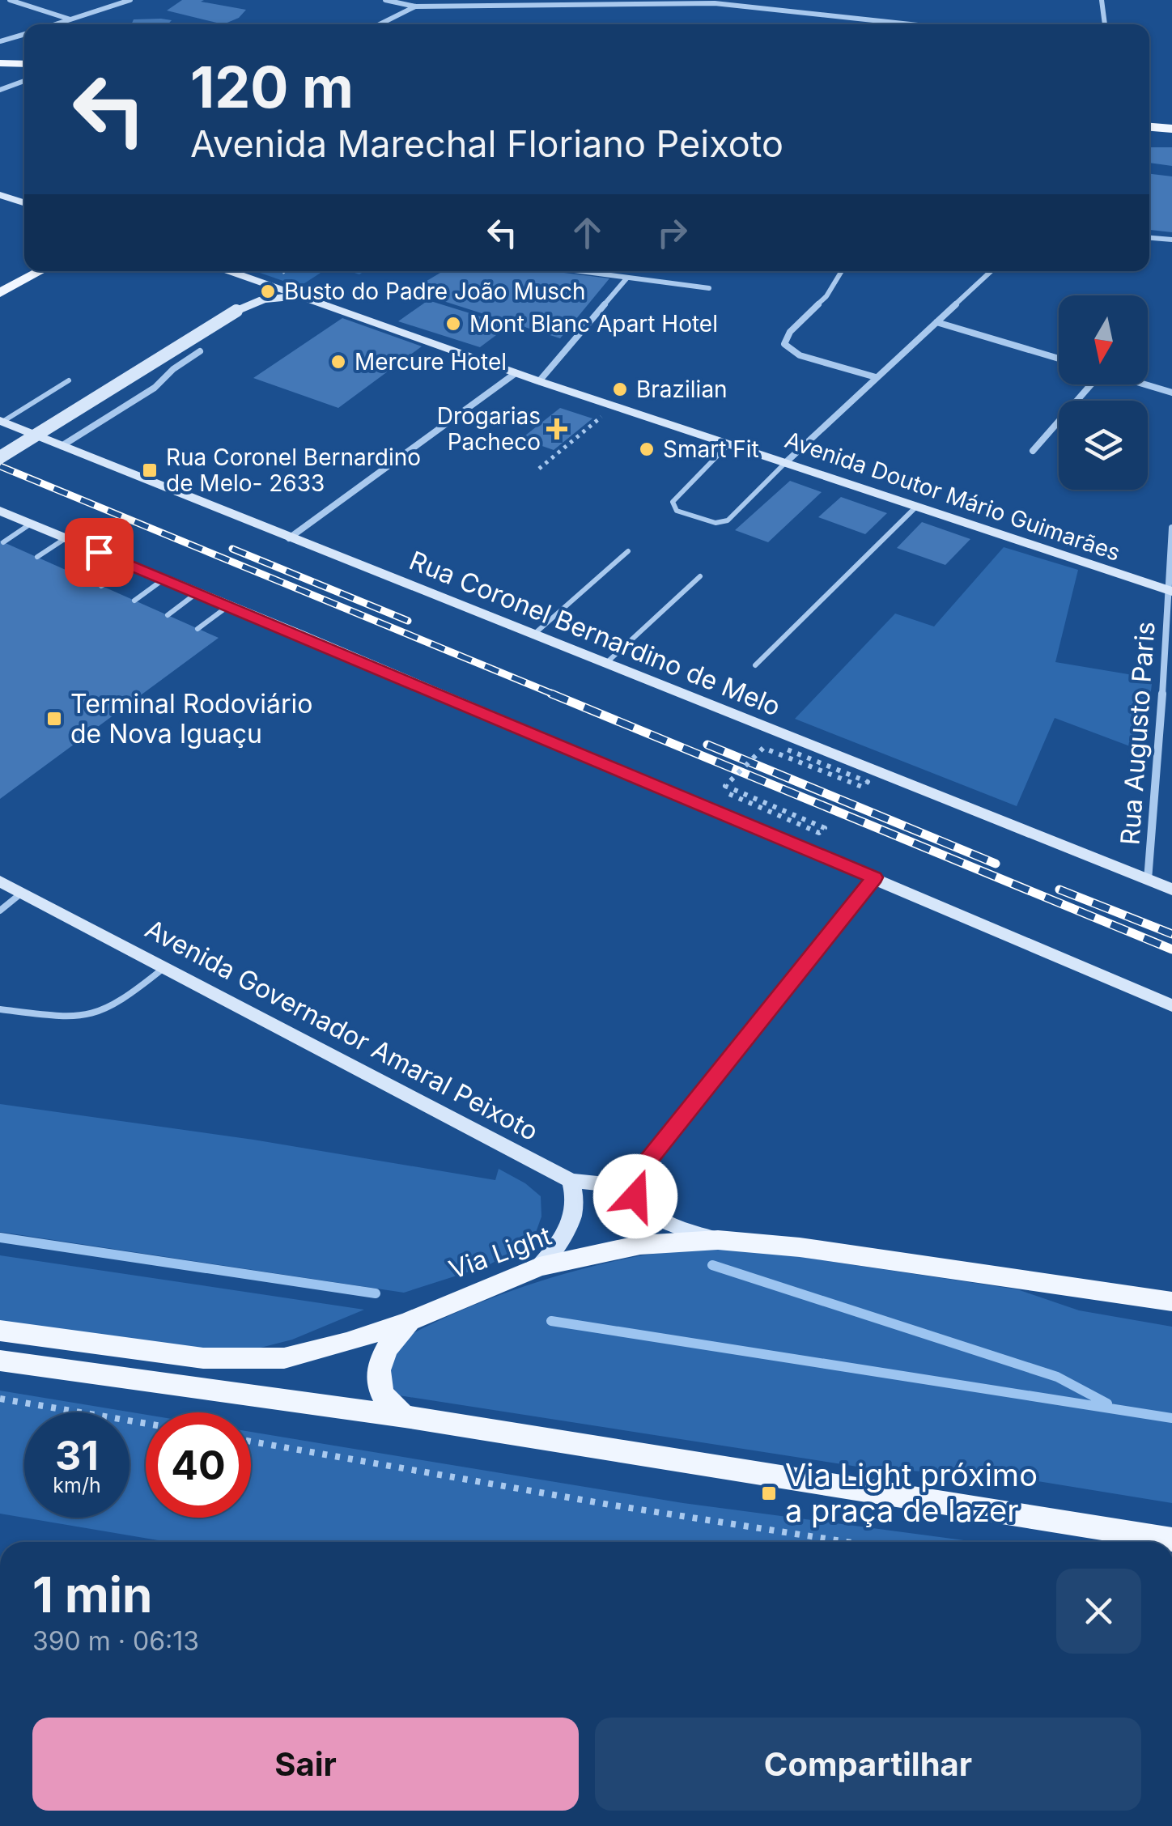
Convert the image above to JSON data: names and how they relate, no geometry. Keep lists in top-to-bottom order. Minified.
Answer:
{"streets":{"main road":["Avenida Doutor Mário Guimarães","Rua Coronel Bernardino de Melo","Avenida Governador Amaral Peixoto","Via Light"],"street":["Rua Augusto Paris"]},"crossings":[["Avenida Doutor Mário Guimarães","Rua Augusto Paris"],["Rua Coronel Bernardino de Melo","Rua Augusto Paris"]],"places":{"other":["Busto do Padre João Musch","Mont Blanc Apart Hotel","Mercure Hotel","Brazilian","Smart Fit"],"health":["Drogarias Pacheco"],"transit":["Rua Coronel Bernardino de Melo- 2633","Terminal Rodoviário de Nova Iguaçu","Via Light próximo a praça de lazer"]},"north":"bottom","page":{"turn":["120 m","Avenida Marechal Floriano Peixoto"],"speed":"31 km/h","limit":"40","heading":["1 min","390 m · 06:13"],"buttons":["Sair","Compartilhar"]}}
